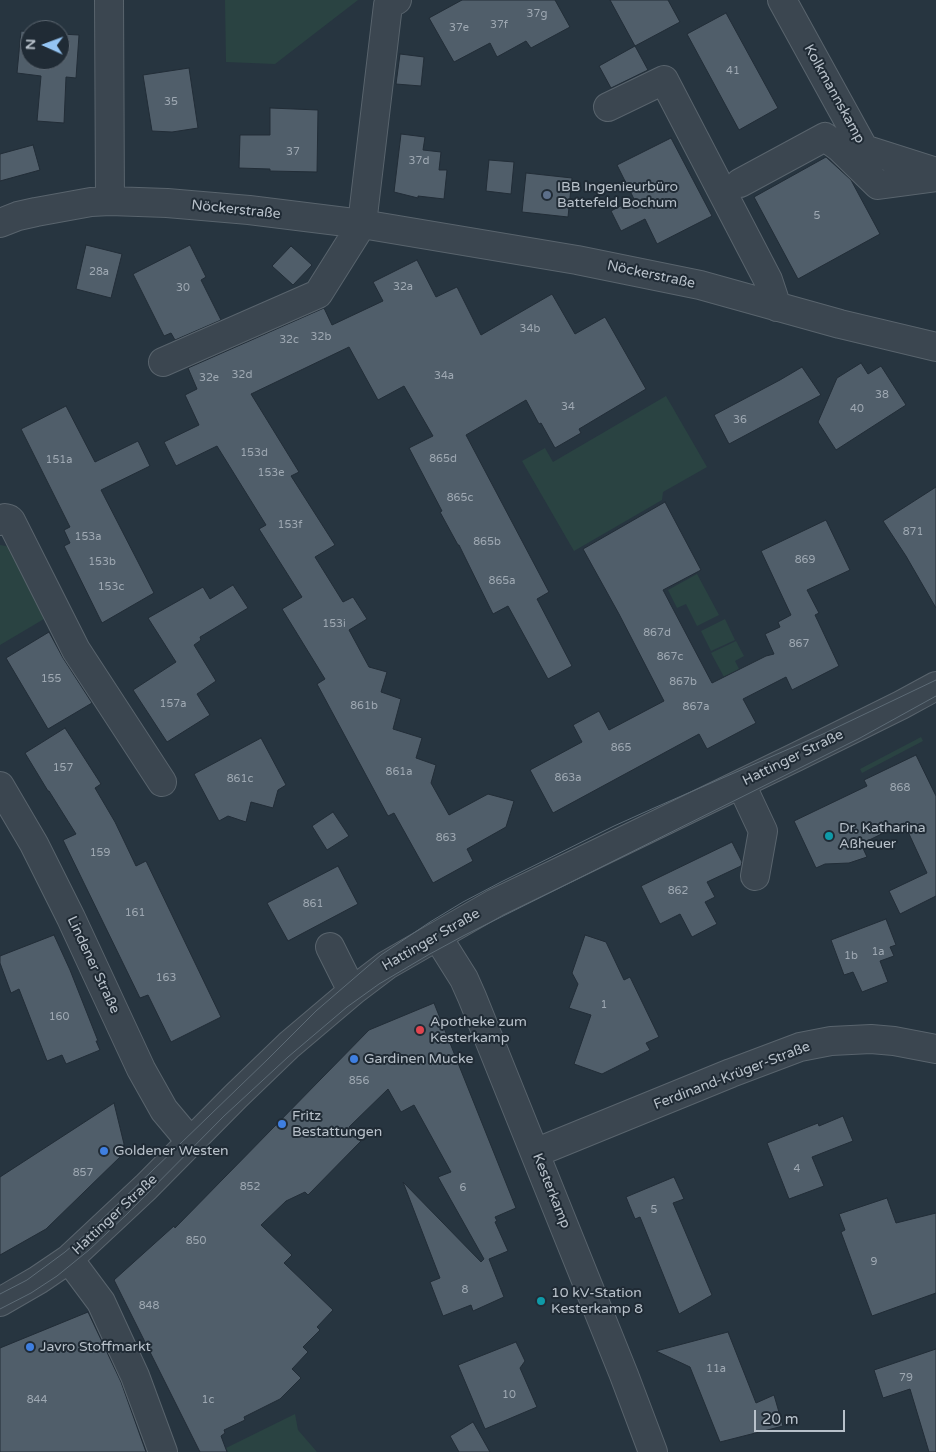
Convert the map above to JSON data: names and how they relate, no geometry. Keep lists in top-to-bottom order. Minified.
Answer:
{"streets":{"street":["Kolkmannskamp","Nöckerstraße","Hattinger Straße","Lindener Straße","Ferdinand-Krüger-Straße","Kesterkamp"]},"crossings":[["Hattinger Straße","Lindener Straße"],["Hattinger Straße","Kesterkamp"],["Ferdinand-Krüger-Straße","Kesterkamp"]],"places":["IBB Ingenieurbüro Battefeld Bochum","Dr. Katharina Aßheuer","Apotheke zum Kesterkamp","Gardinen Mucke","Fritz Bestattungen","Goldener Westen","10 kV-Station Kesterkamp 8","Javro Stoffmarkt"],"house_numbers":["37g","37f","37e","41","35","37","37d","5","28a","32a","30","34b","32b","32c","32d","34a","32e","38","34","40","36","153d","865d","151a","153e","865c","153f","871","153a","865b","869","153b","865a","153c","153i","867d","867","867c","155","867b","157a","861b","867a","865","157","861a","863a","861c","868","863","159","862","861","161","1a","1b","163","1","160","856","4","857","852","6","5","850","9","8","848","11a","79","10","844","1c"],"scale_bar":"20 m","north":"left"}
